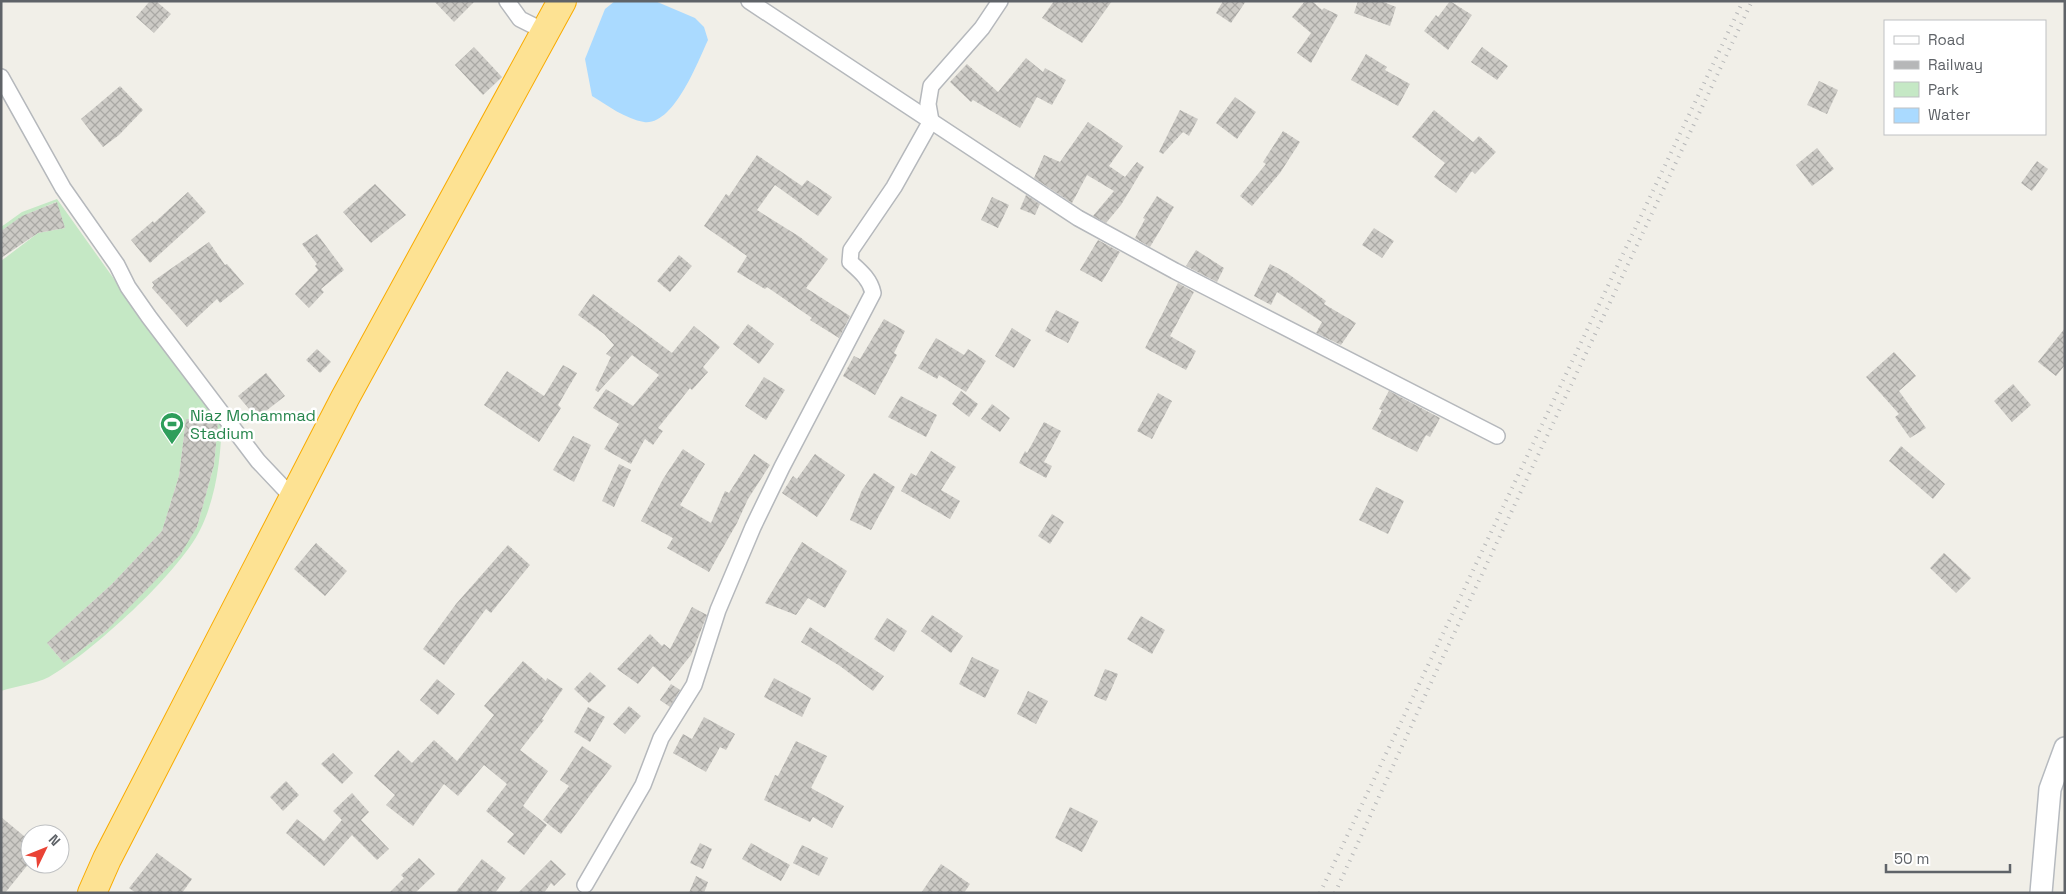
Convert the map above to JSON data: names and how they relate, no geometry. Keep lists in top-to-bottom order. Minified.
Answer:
{"places":{"sports":["Niaz Mohammad Stadium"]},"legend":["Road","Railway","Park","Water"],"scale_bar":"50 m","north":"top right"}
